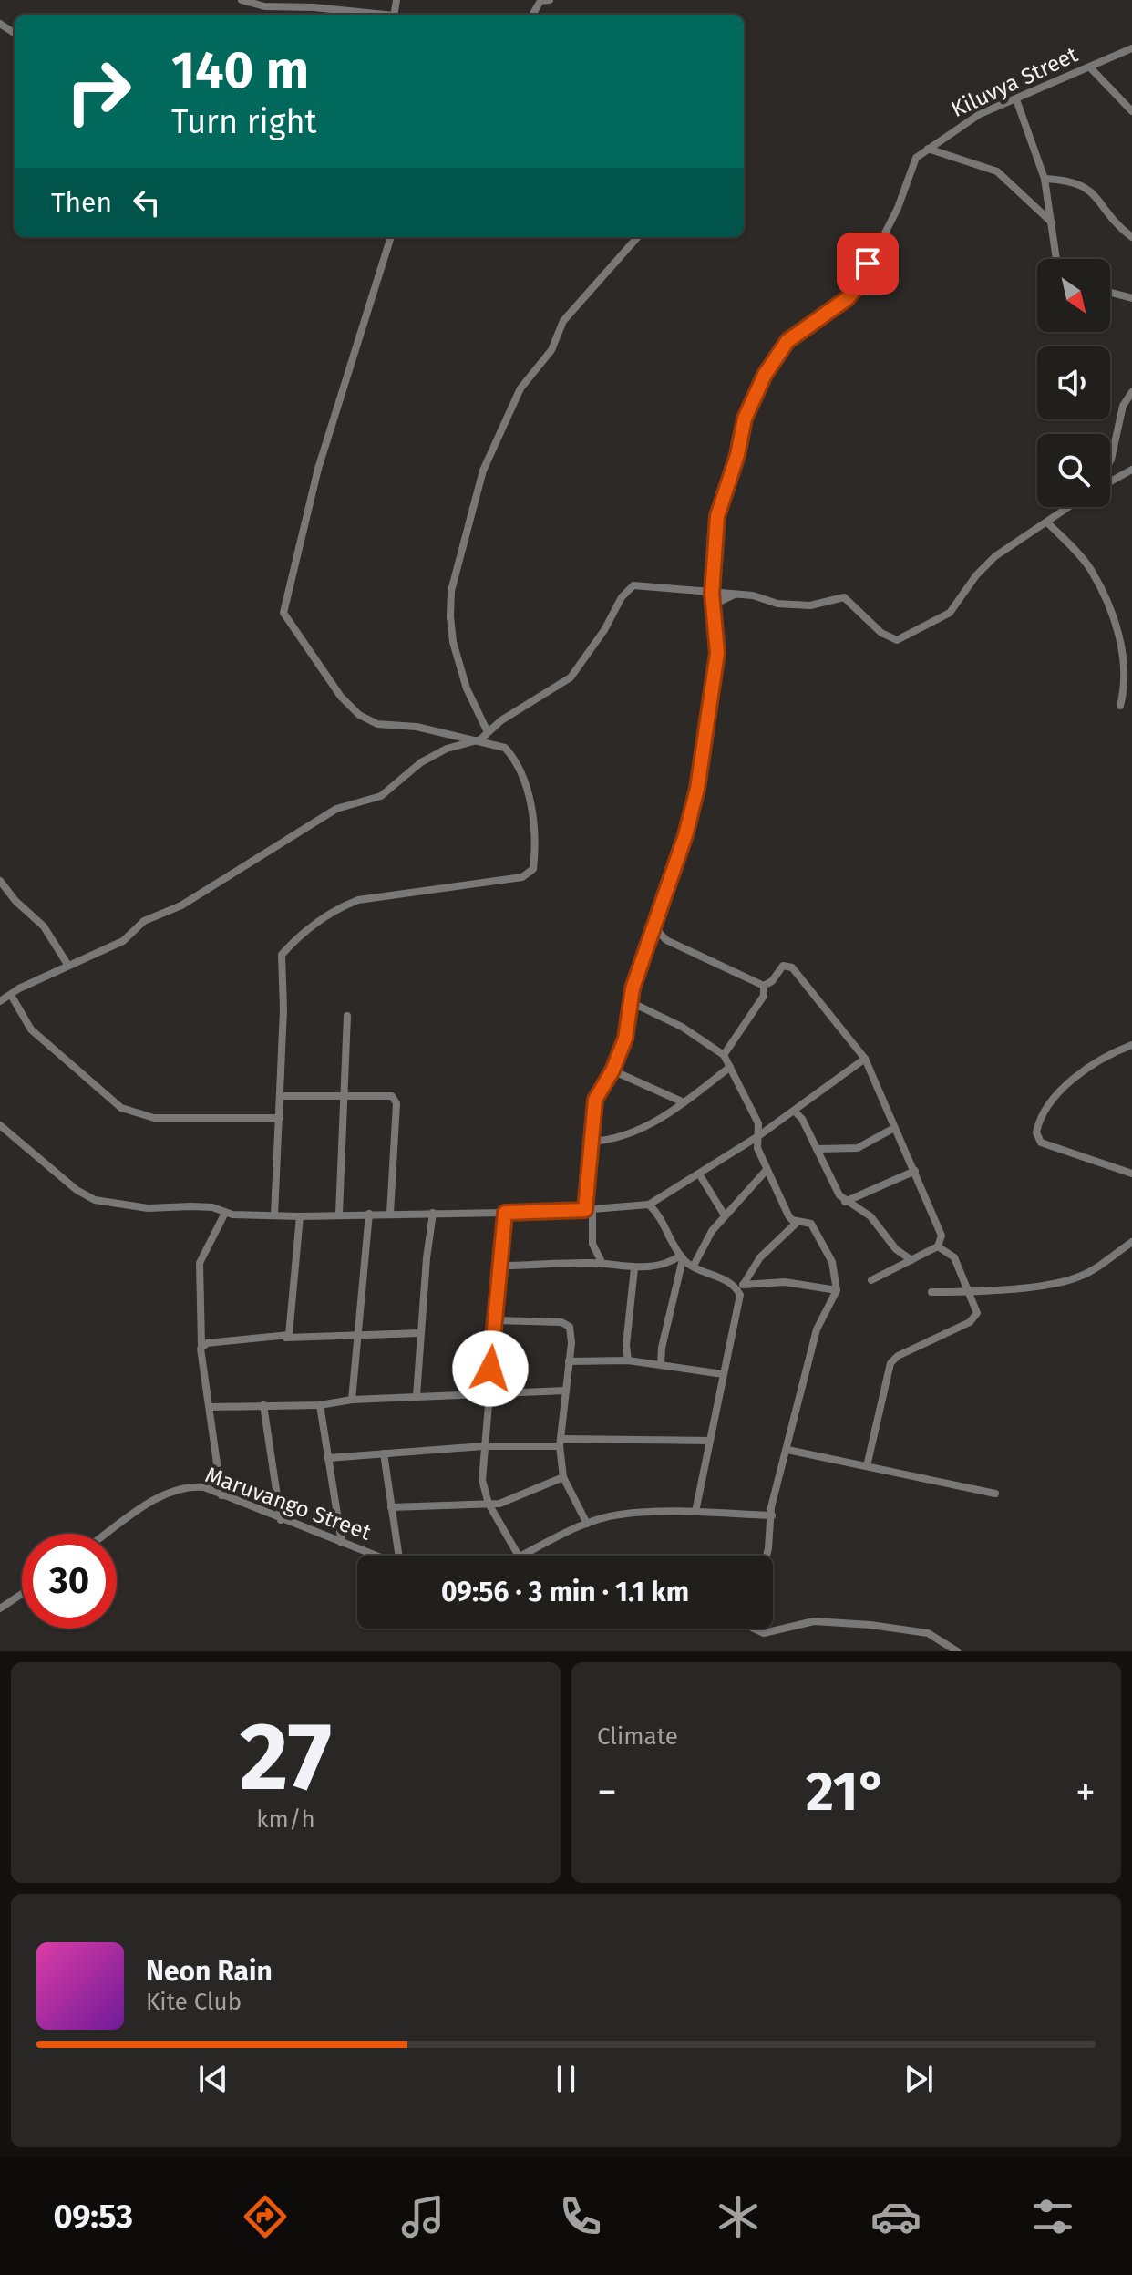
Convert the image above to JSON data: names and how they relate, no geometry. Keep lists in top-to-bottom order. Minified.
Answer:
{"streets":{"street":["Kiluvya Street","Maruvango Street"]},"north":"bottom right","page":{"turn":["140 m","Turn right"],"then":"Then","limit":"30","trip":"09:56 · 3 min · 1.1 km","tile":[["27","km/h"],"Climate"],"heat":["−","21°","+"],"song":["Neon Rain","Kite Club"],"tabs":"09:53"}}
